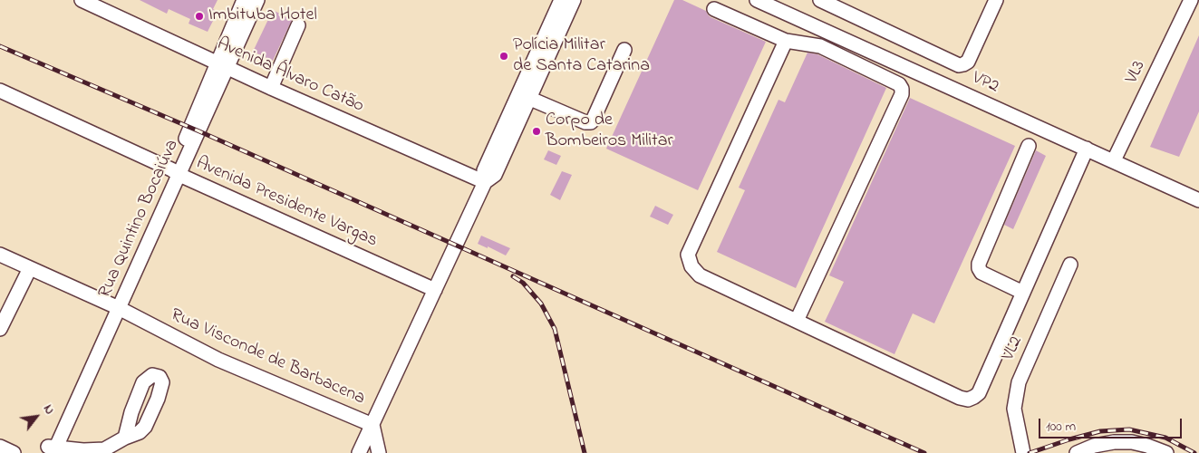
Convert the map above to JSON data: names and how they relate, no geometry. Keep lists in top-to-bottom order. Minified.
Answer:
{"streets":{"street":["VL3","Avenida Álvaro Catão","VP2","Avenida Presidente Vargas","Rua Quintino Bocaiúva","VL2","Rua Visconde de Barbacena"]},"crossings":[["VL3","VP2"],["Avenida Álvaro Catão","Rua Quintino Bocaiúva"],["Avenida Presidente Vargas","Rua Quintino Bocaiúva"],["Rua Quintino Bocaiúva","Rua Visconde de Barbacena"]],"places":["Imbituba Hotel","Polícia Militar de Santa Catarina","Corpo de Bombeiros Militar"],"scale_bar":"100 m","north":"top right"}
